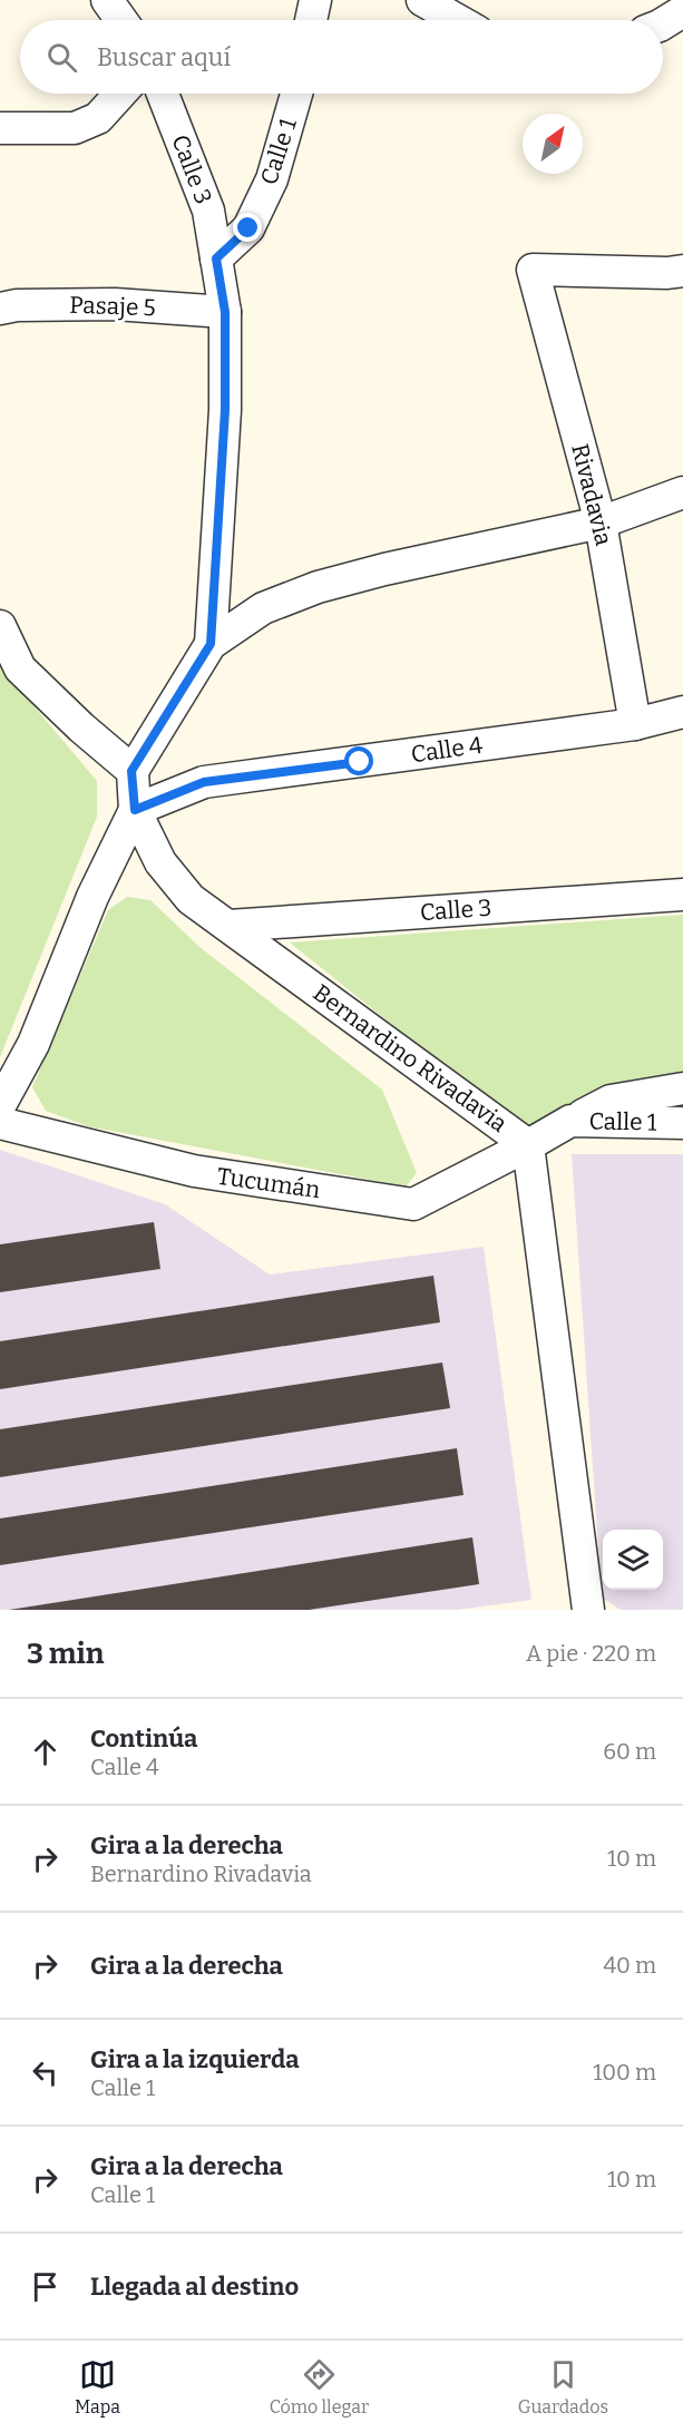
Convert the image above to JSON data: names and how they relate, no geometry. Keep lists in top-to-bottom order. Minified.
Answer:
{"streets":{"street":["Calle 1","Calle 3","Pasaje 5","Rivadavia","Calle 4","Bernardino Rivadavia","Tucumán"]},"crossings":[["Calle 1","Calle 3"],["Calle 1","Bernardino Rivadavia"],["Calle 1","Tucumán"],["Calle 3","Bernardino Rivadavia"],["Rivadavia","Calle 4"],["Calle 4","Bernardino Rivadavia"],["Bernardino Rivadavia","Tucumán"]],"north":"top right","page":{"search":"Buscar aquí","heading":["3 min","A pie · 220 m"],"list":[["Continúa","Calle 4","60 m"],["Gira a la derecha","Bernardino Rivadavia","10 m"],["Gira a la derecha","40 m"],["Gira a la izquierda","Calle 1","100 m"],["Gira a la derecha","Calle 1","10 m"],"Llegada al destino"],"nav":["Mapa","Cómo llegar","Guardados"]}}
